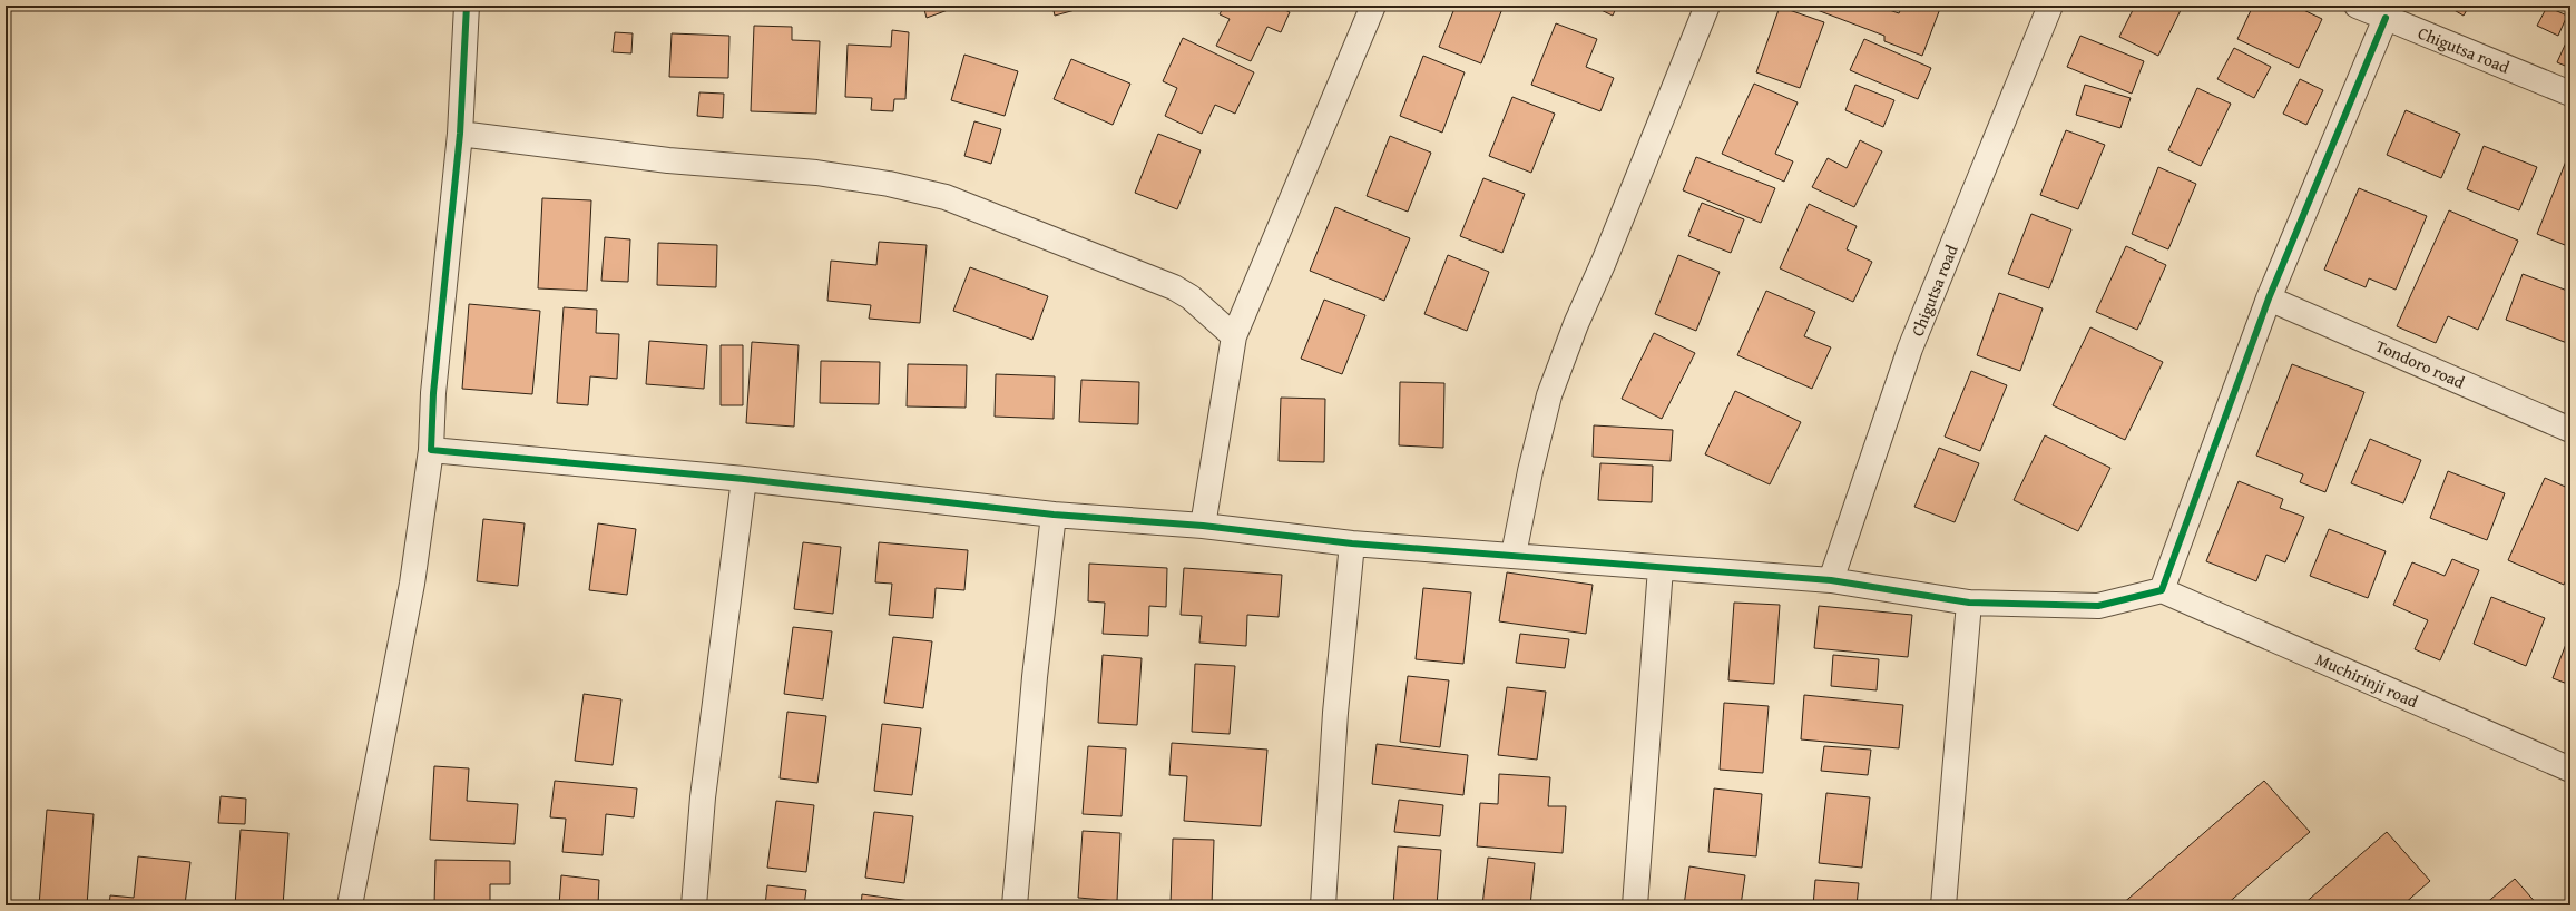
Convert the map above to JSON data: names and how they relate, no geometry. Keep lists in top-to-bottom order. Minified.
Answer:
{"streets":{"street":["Chigutsa road","Tondoro road","Muchirinji road"]}}
